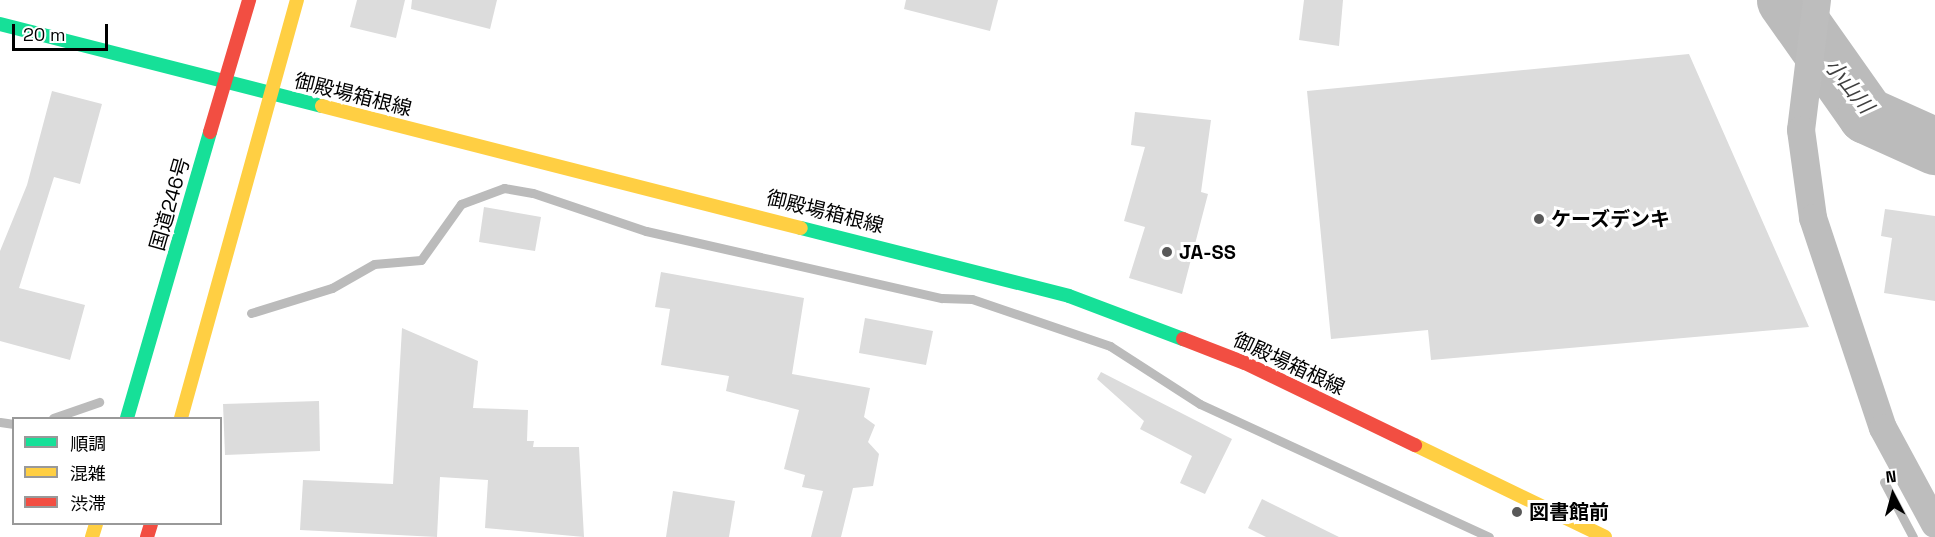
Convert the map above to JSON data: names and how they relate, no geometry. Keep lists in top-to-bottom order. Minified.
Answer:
{"streets":{"main road":["御殿場箱根線","国道246号"]},"crossings":[["御殿場箱根線","国道246号"]],"water":["小山川"],"places":["ケーズデンキ","JA-SS","図書館前"],"legend":["順調","混雑","渋滞"],"scale_bar":"20 m","north":"top"}
